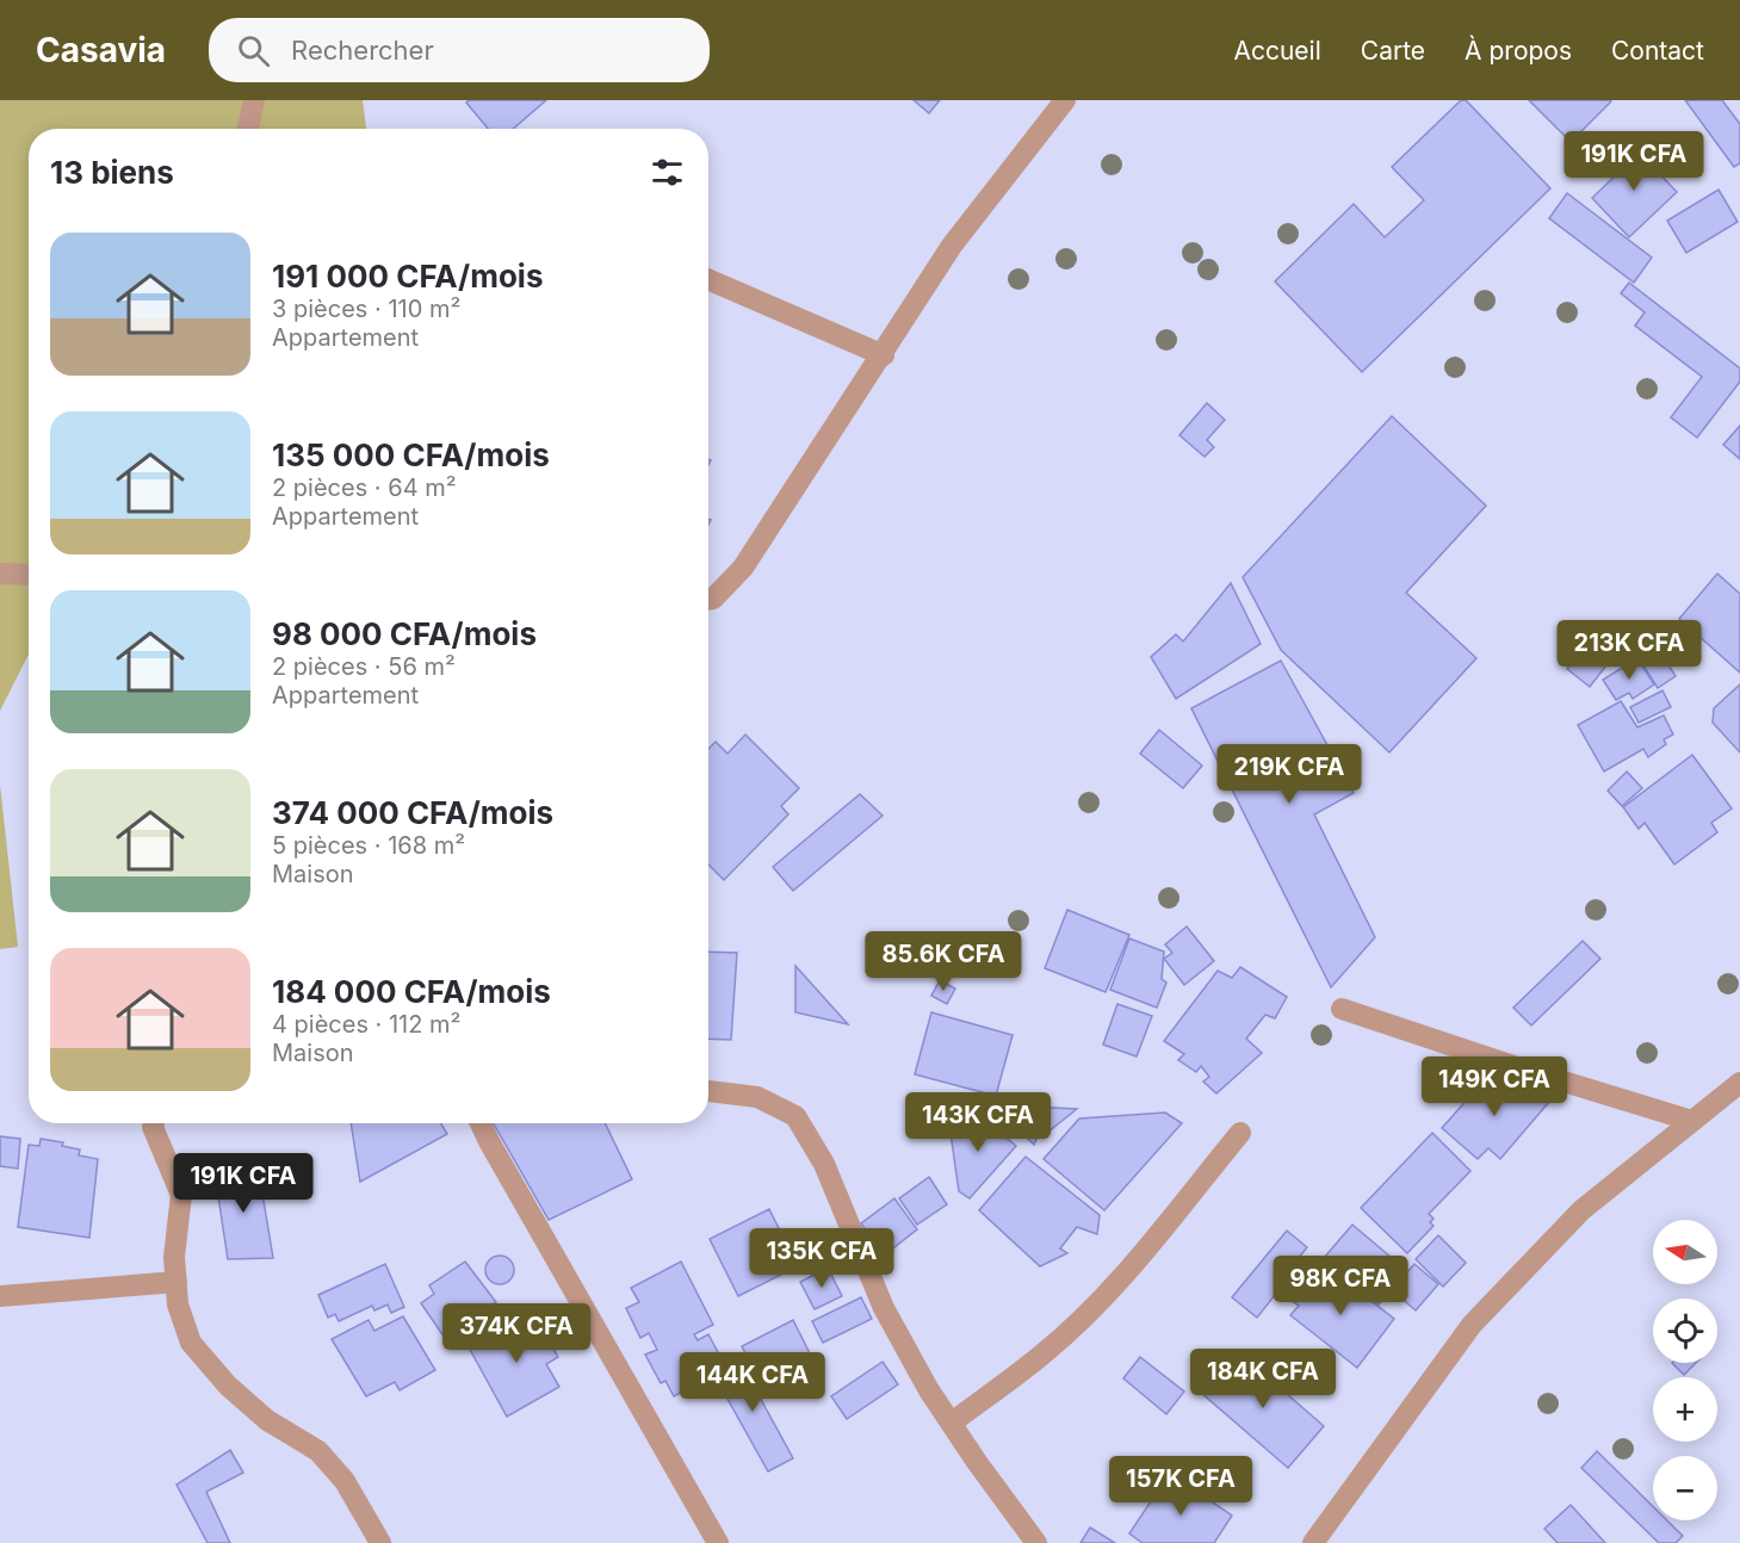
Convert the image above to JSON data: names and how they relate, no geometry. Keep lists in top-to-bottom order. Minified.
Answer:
{"north":"left","page":{"header":"Casavia","search":"Rechercher","nav":["Accueil","Carte","À propos","Contact"],"heading":"13 biens","price":["191K CFA","213K CFA","219K CFA","85.6K CFA","149K CFA","143K CFA","191K CFA","135K CFA","98K CFA","374K CFA","184K CFA","144K CFA","157K CFA"],"list":[{"name":"191 000 CFA/mois","note":"3 pièces · 110 m² · Appartement"},{"name":"135 000 CFA/mois","note":"2 pièces · 64 m² · Appartement"},{"name":"98 000 CFA/mois","note":"2 pièces · 56 m² · Appartement"},{"name":"374 000 CFA/mois","note":"5 pièces · 168 m² · Maison"},{"name":"184 000 CFA/mois","note":"4 pièces · 112 m² · Maison"}],"map_buttons":["+","−"]}}
